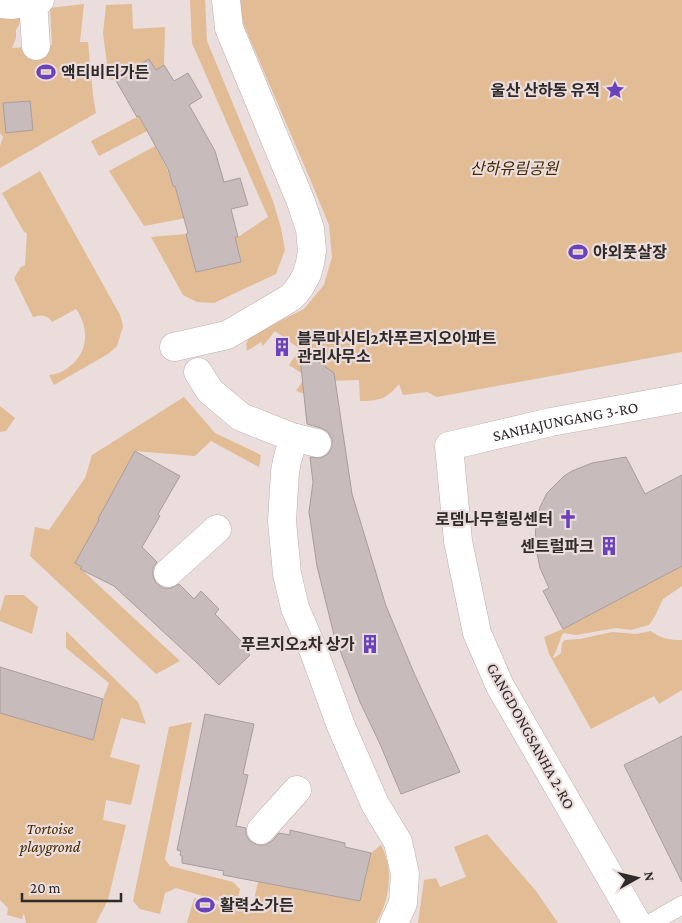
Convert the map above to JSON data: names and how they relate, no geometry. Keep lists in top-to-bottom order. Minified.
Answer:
{"streets":{"street":["SANHAJUNGANG 3-RO","GANGDONGSANHA 2-RO"]},"crossings":[["SANHAJUNGANG 3-RO","GANGDONGSANHA 2-RO"]],"parks":["산하유림공원","Tortoise playgrond"],"places":{"sports":["액티비티가든","야외풋살장","활력소가든"],"place":["울산 산하동 유적"],"building":["블루마시티2차푸르지오아파트 관리사무소","센트럴파크","푸르지오2차 상가"],"church":["로뎀나무힐링센터"]},"scale_bar":"20 m","north":"right"}
